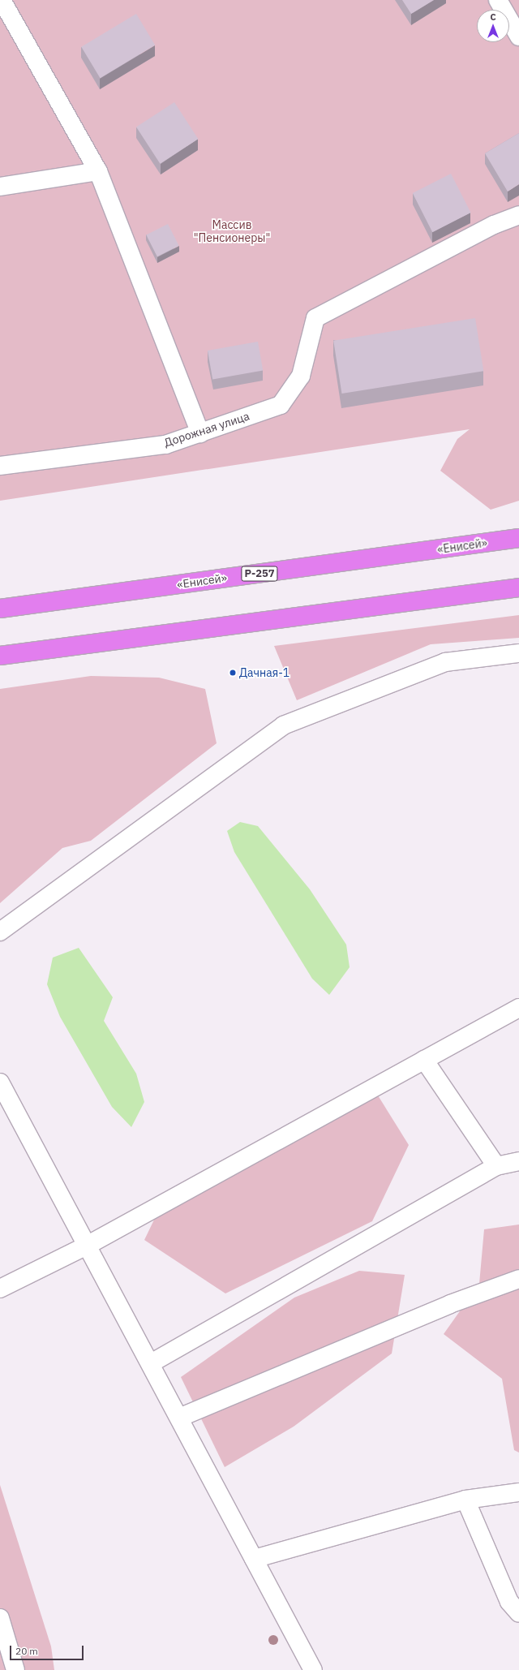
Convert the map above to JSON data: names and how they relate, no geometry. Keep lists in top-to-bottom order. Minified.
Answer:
{"streets":{"highway":["«Енисей»","Р-257"],"street":["Дорожная улица"]},"parks":["Массив \"Пенсионеры\""],"places":["Дачная-1"],"scale_bar":"20 m","north":"top"}
